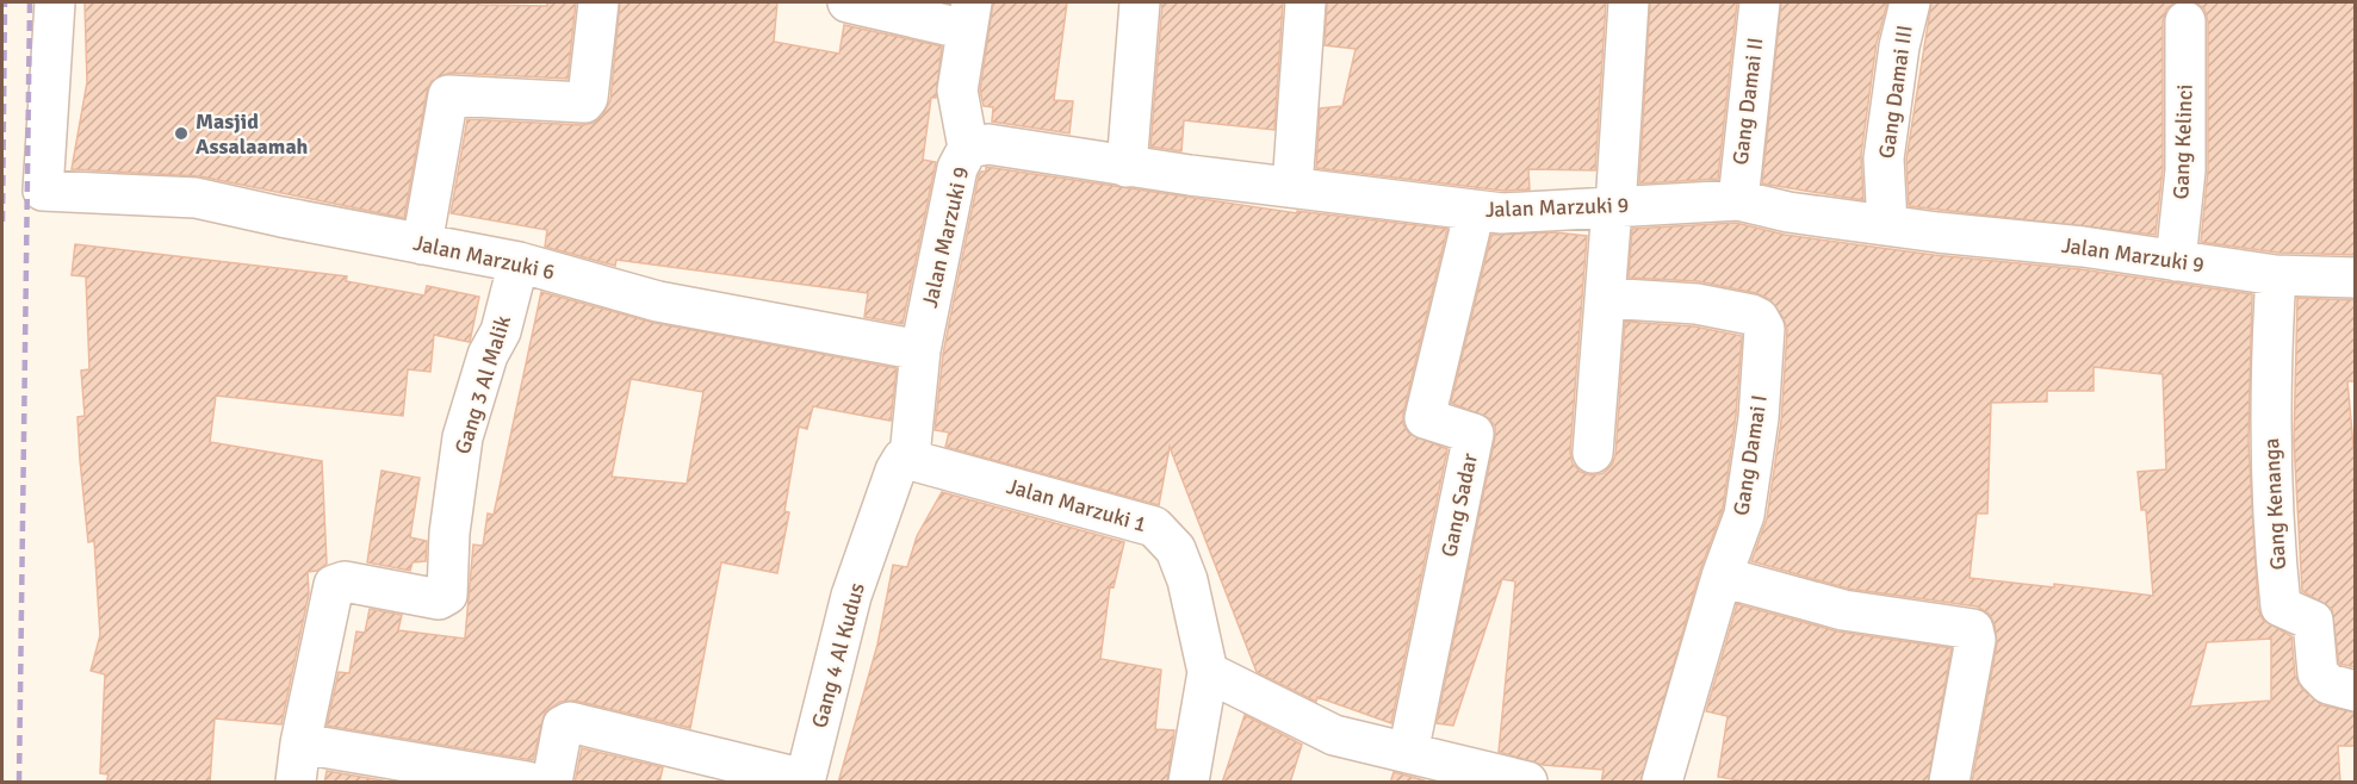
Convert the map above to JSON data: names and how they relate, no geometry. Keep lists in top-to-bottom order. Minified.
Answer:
{"streets":{"street":["Gang Damai III","Gang Damai II","Gang Kelinci","Jalan Marzuki 9","Jalan Marzuki 6","Gang 3 Al Malik","Gang Damai I","Gang Kenanga","Jalan Marzuki 1","Gang Sadar","Gang 4 Al Kudus"]},"crossings":[["Gang Damai III","Jalan Marzuki 9"],["Gang Damai II","Jalan Marzuki 9"],["Gang Kelinci","Jalan Marzuki 9"],["Jalan Marzuki 9","Jalan Marzuki 6"],["Jalan Marzuki 9","Gang Kenanga"],["Jalan Marzuki 9","Gang Sadar"],["Jalan Marzuki 6","Gang 3 Al Malik"],["Jalan Marzuki 1","Gang 4 Al Kudus"]],"places":["Masjid Assalaamah"]}
